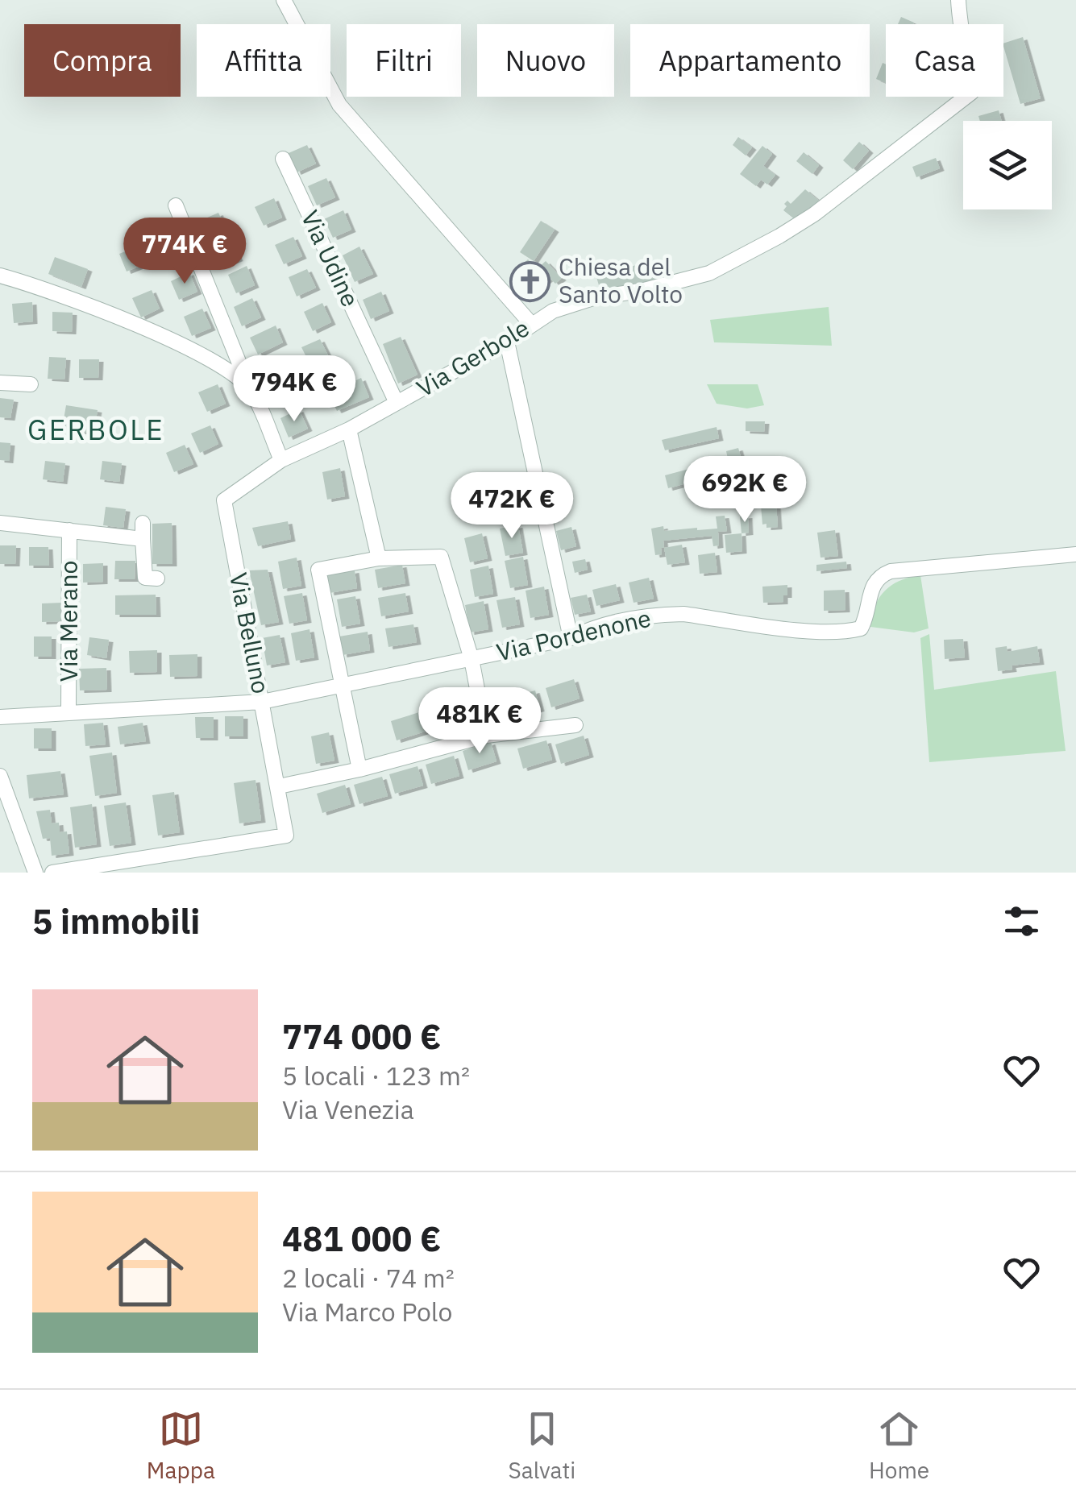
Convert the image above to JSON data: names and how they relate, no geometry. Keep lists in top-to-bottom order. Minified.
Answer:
{"streets":{"street":["Via Udine","Via Gerbole","Via Merano","Via Belluno","Via Pordenone"]},"crossings":[["Via Udine","Via Gerbole"],["Via Gerbole","Via Belluno"],["Via Merano","Via Pordenone"],["Via Belluno","Via Pordenone"]],"districts":["GERBOLE"],"places":{"church":["Chiesa del Santo Volto"]},"page":{"chip":["Compra","Affitta","Filtri","Nuovo","Appartamento","Casa"],"price":["774K €","794K €","692K €","472K €","481K €"],"heading":"5 immobili","list":[{"name":"774 000 €","note":"5 locali · 123 m² · Via Venezia"},{"name":"481 000 €","note":"2 locali · 74 m² · Via Marco Polo"}],"tabs":["Mappa","Salvati","Home"]}}
